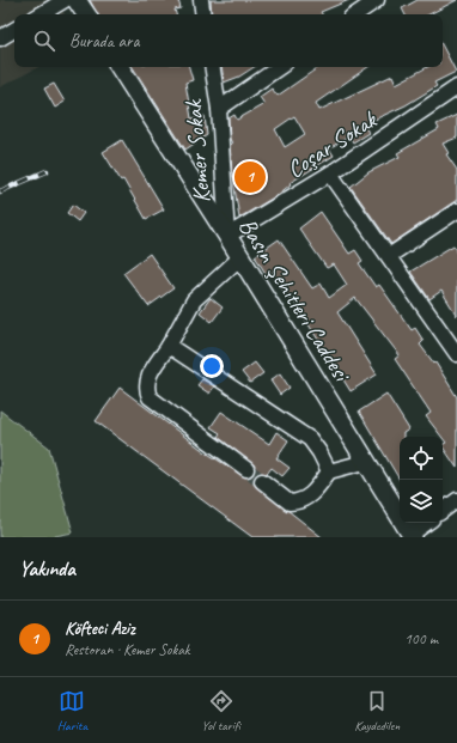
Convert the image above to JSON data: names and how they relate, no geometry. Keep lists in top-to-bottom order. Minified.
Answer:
{"streets":{"main road":["Basın Şehitleri Caddesi"],"street":["Coşar Sokak","Kemer Sokak"]},"crossings":[["Coşar Sokak","Kemer Sokak"],["Coşar Sokak","Basın Şehitleri Caddesi"],["Kemer Sokak","Basın Şehitleri Caddesi"]],"page":{"search":"Burada ara","pins":"1","heading":"Yakında","list":[{"mark":"1","name":"Köfteci Aziz","note":"Restoran · Kemer Sokak","value":"100 m"}],"nav":["Harita","Yol tarifi","Kaydedilen"]}}
